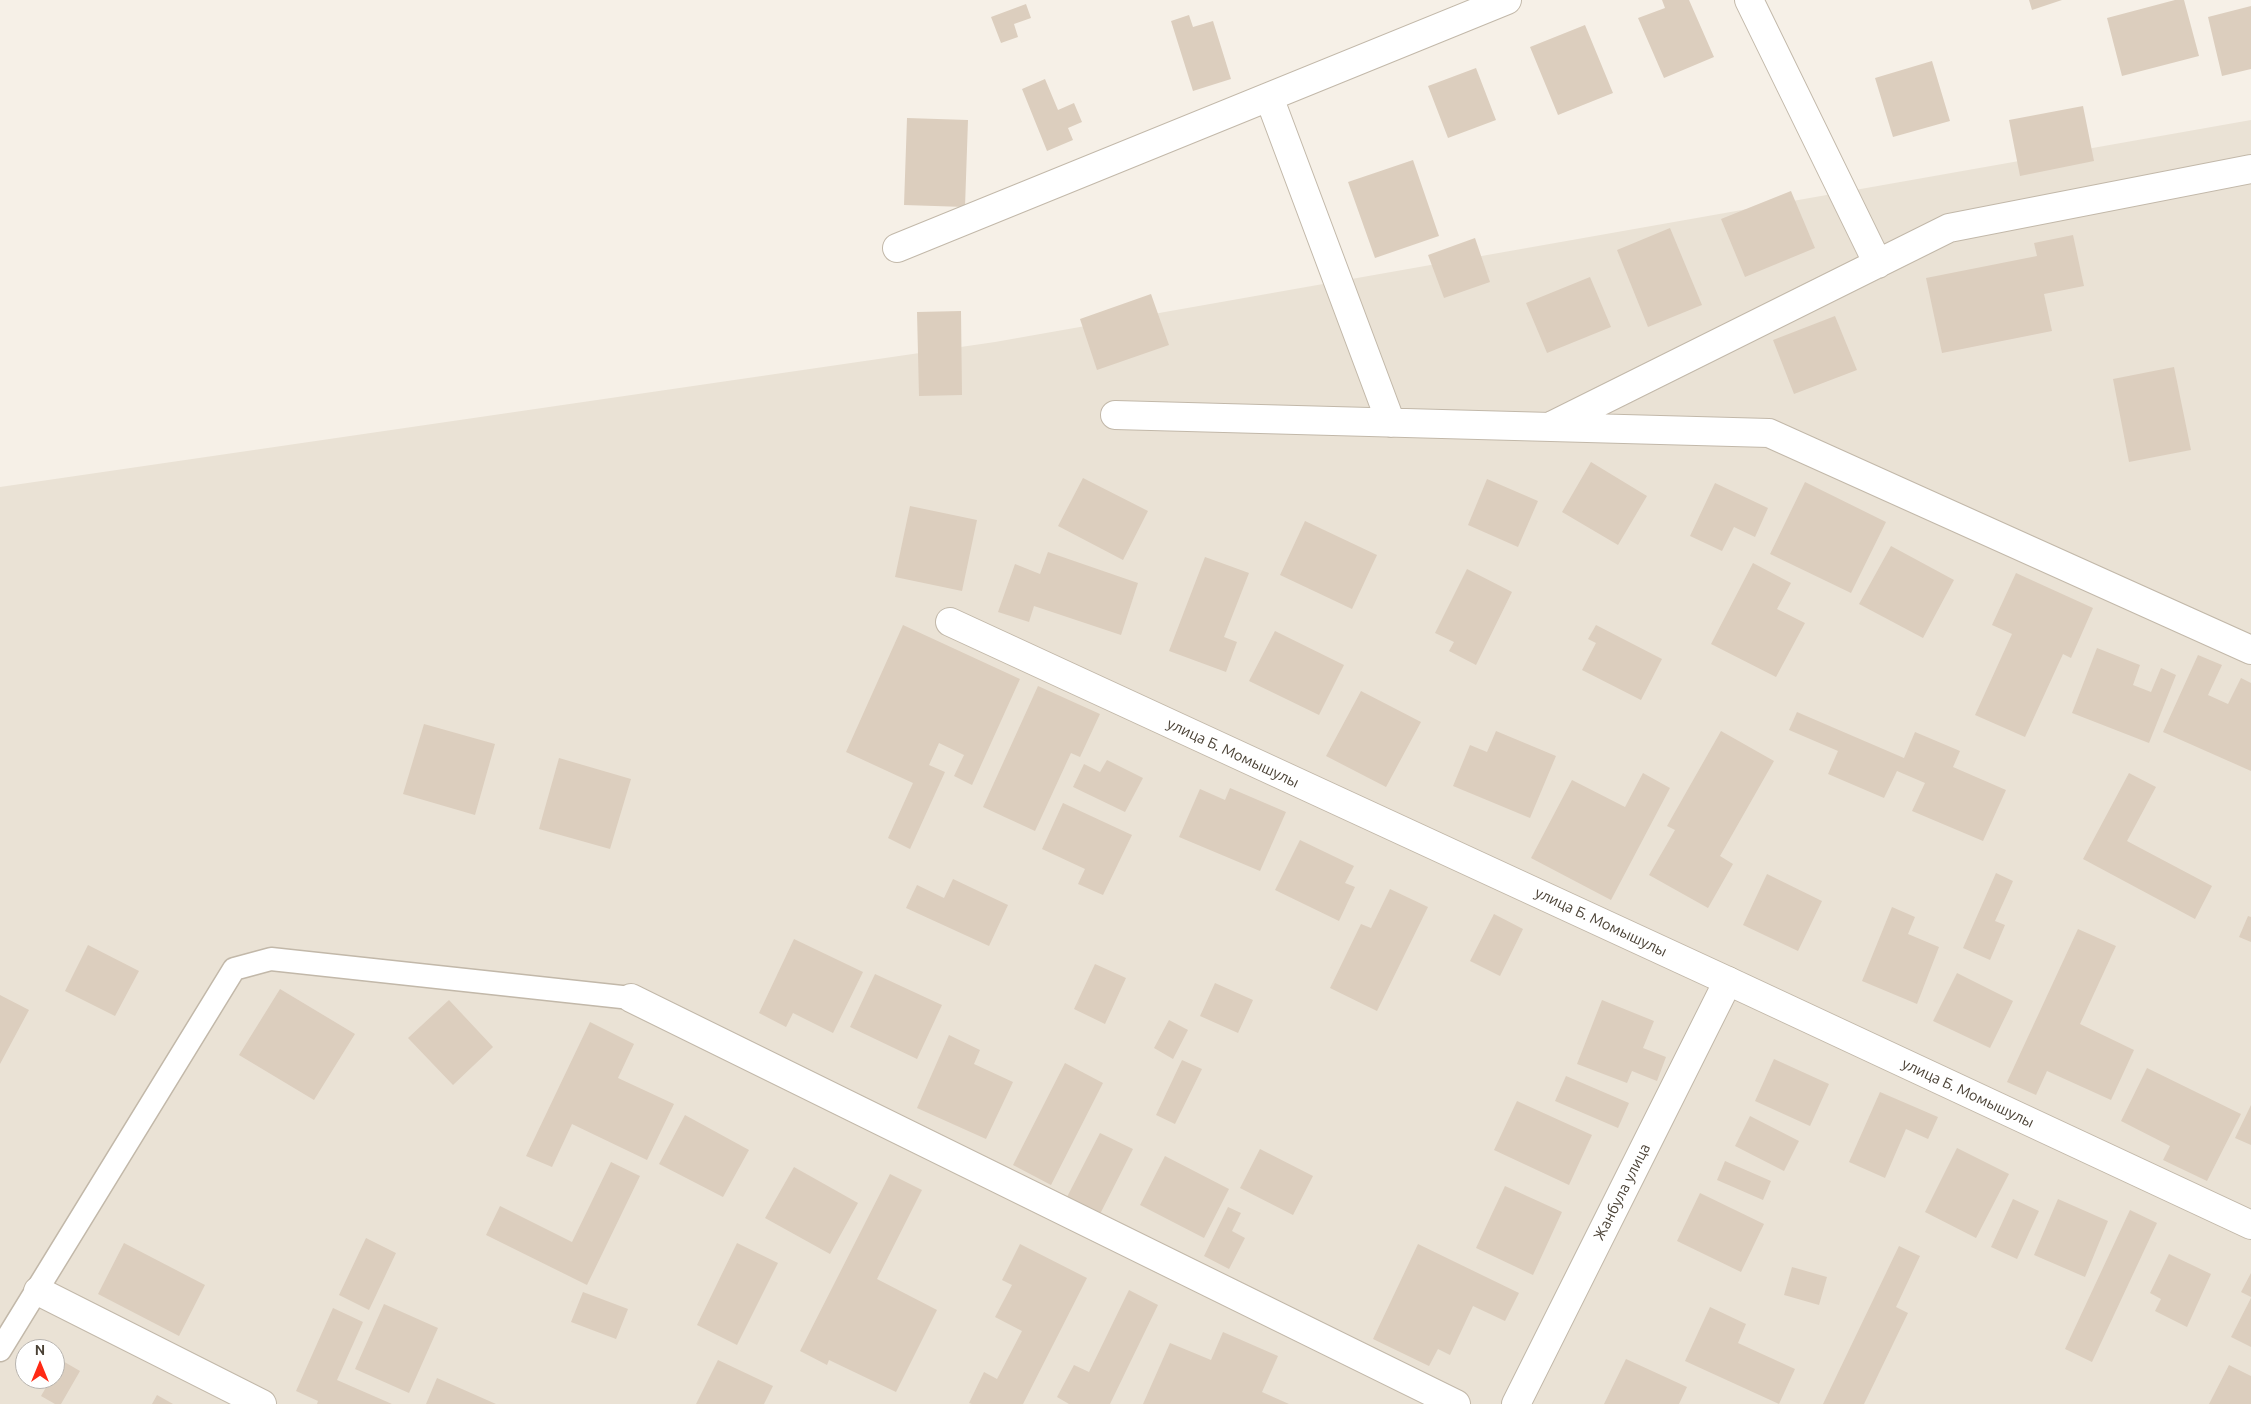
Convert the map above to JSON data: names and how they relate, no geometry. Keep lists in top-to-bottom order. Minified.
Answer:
{"streets":{"street":["улица Б. Момышулы","Жанбула улица"]},"crossings":[["улица Б. Момышулы","Жанбула улица"]],"north":"top"}
